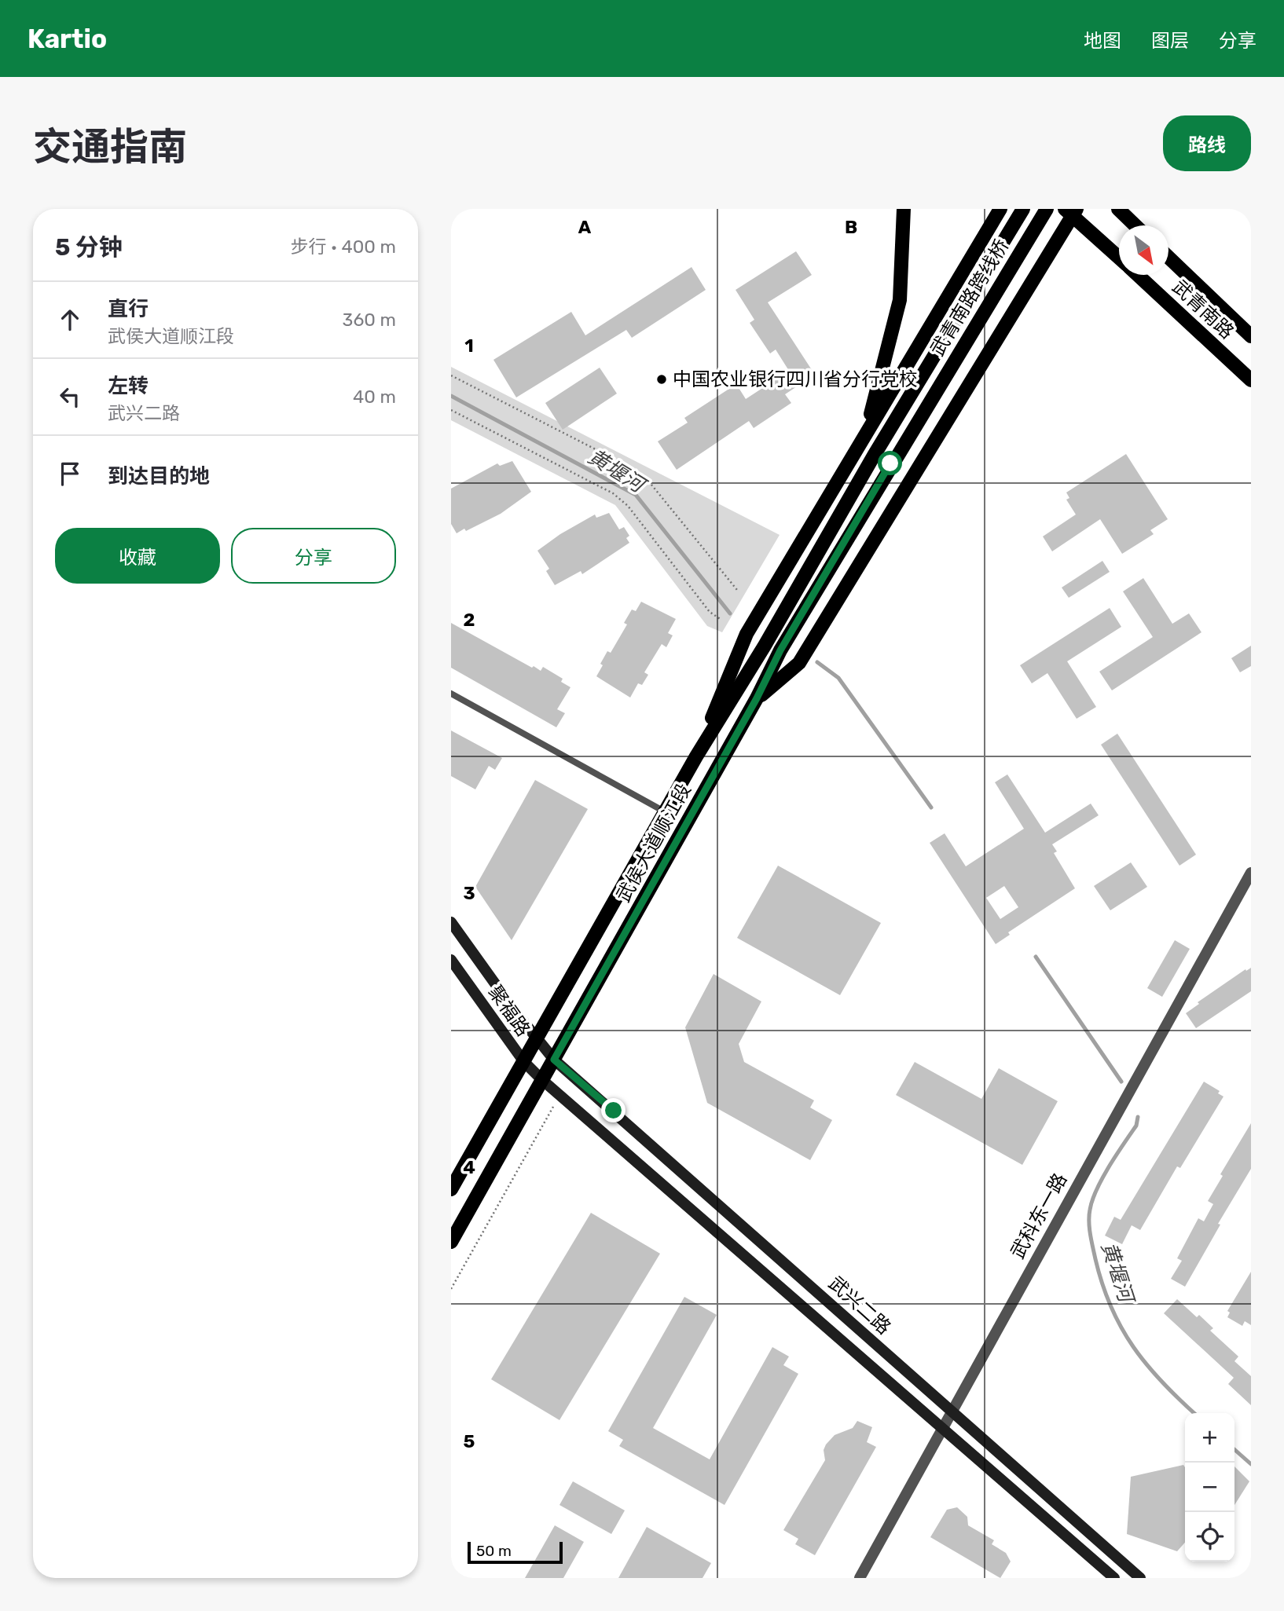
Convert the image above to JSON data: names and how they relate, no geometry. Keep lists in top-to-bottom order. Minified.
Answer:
{"streets":{"main road":["武青南路跨线桥","武青南路","武侯大道顺江段"],"street":["聚福路","武科东一路","武兴二路"]},"crossings":[["武青南路跨线桥","武侯大道顺江段"],["武侯大道顺江段","聚福路"],["武侯大道顺江段","武兴二路"],["聚福路","武科东一路"],["武科东一路","武兴二路"]],"water":["黄堰河"],"places":["中国农业银行四川省分行党校"],"scale_bar":"50 m","north":"bottom right","page":{"header":"Kartio","nav":["地图","图层","分享"],"title":"交通指南","buttons":["路线",["收藏","分享"]],"heading":["5 分钟","步行 · 400 m"],"list":[["直行","武侯大道顺江段","360 m"],["左转","武兴二路","40 m"],"到达目的地"],"map_buttons":["+","−"],"scale":"50 m"},"grid":{"columns":["A","B"],"rows":["1","2","3","4","5"]}}
